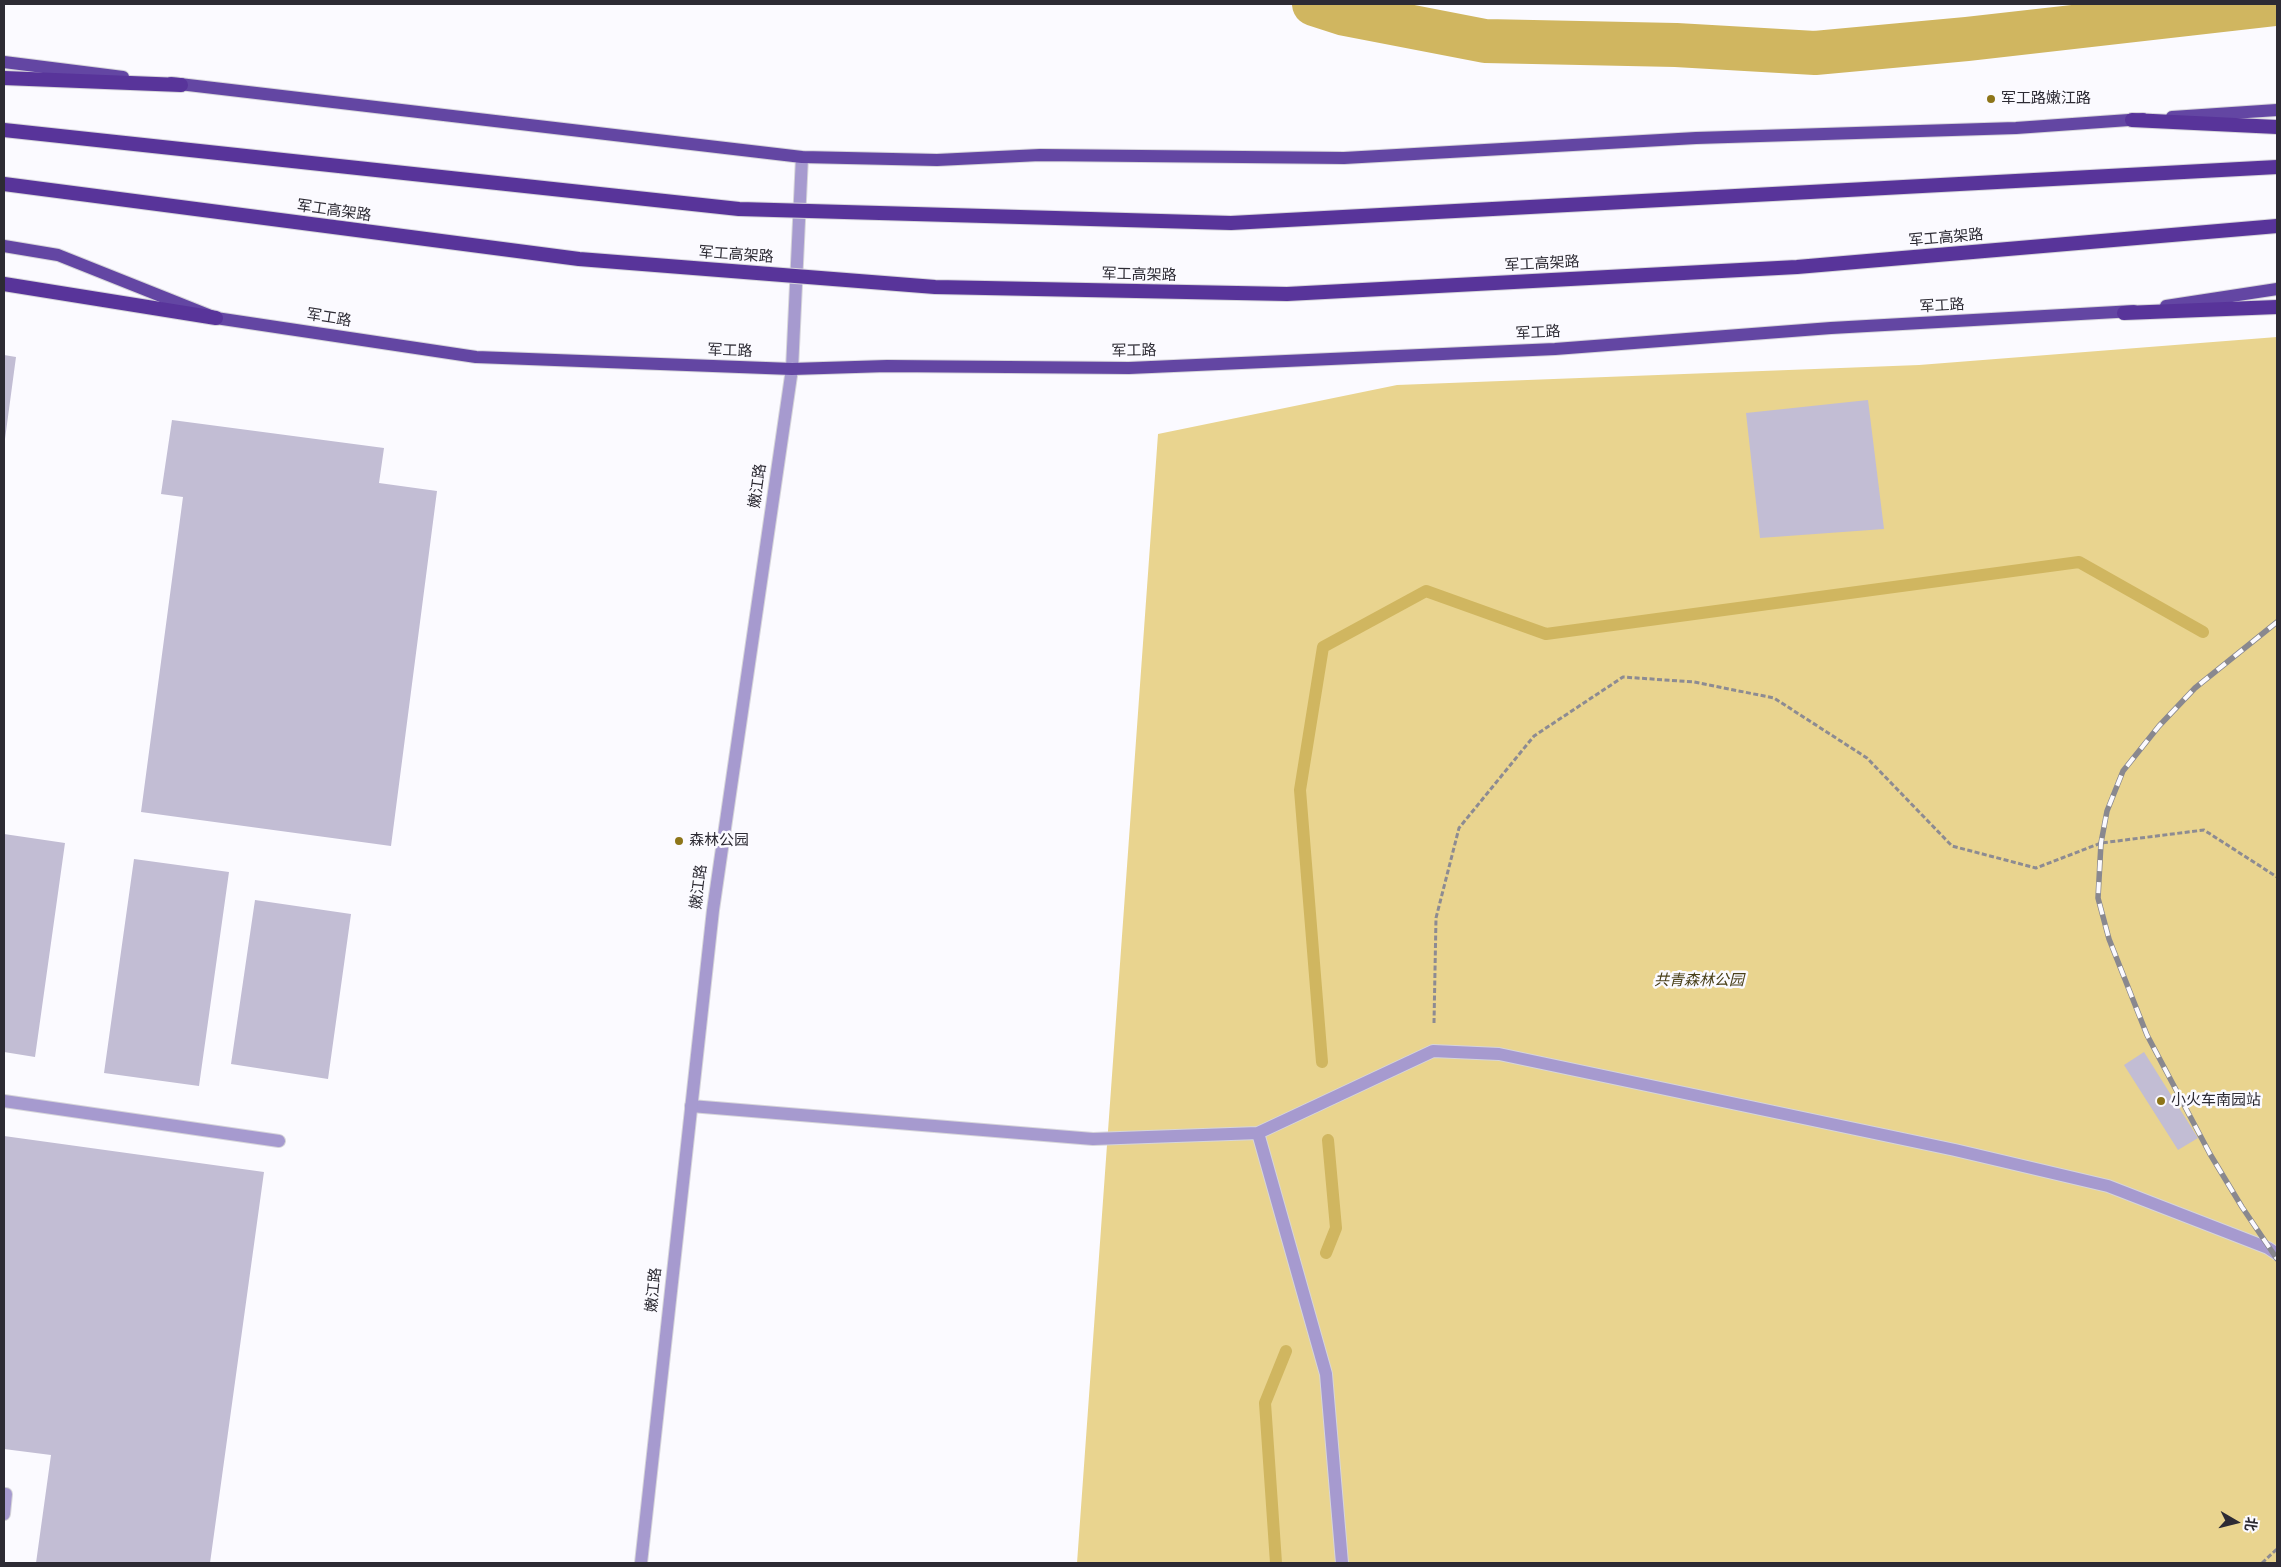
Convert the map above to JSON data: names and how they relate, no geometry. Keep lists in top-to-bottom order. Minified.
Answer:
{"streets":{"highway":["军工高架路"],"main road":["军工路"],"street":["嫩江路"]},"crossings":[["军工路","嫩江路"]],"parks":["共青森林公园"],"places":["军工路嫩江路","森林公园","小火车南园站"],"north":"right"}
